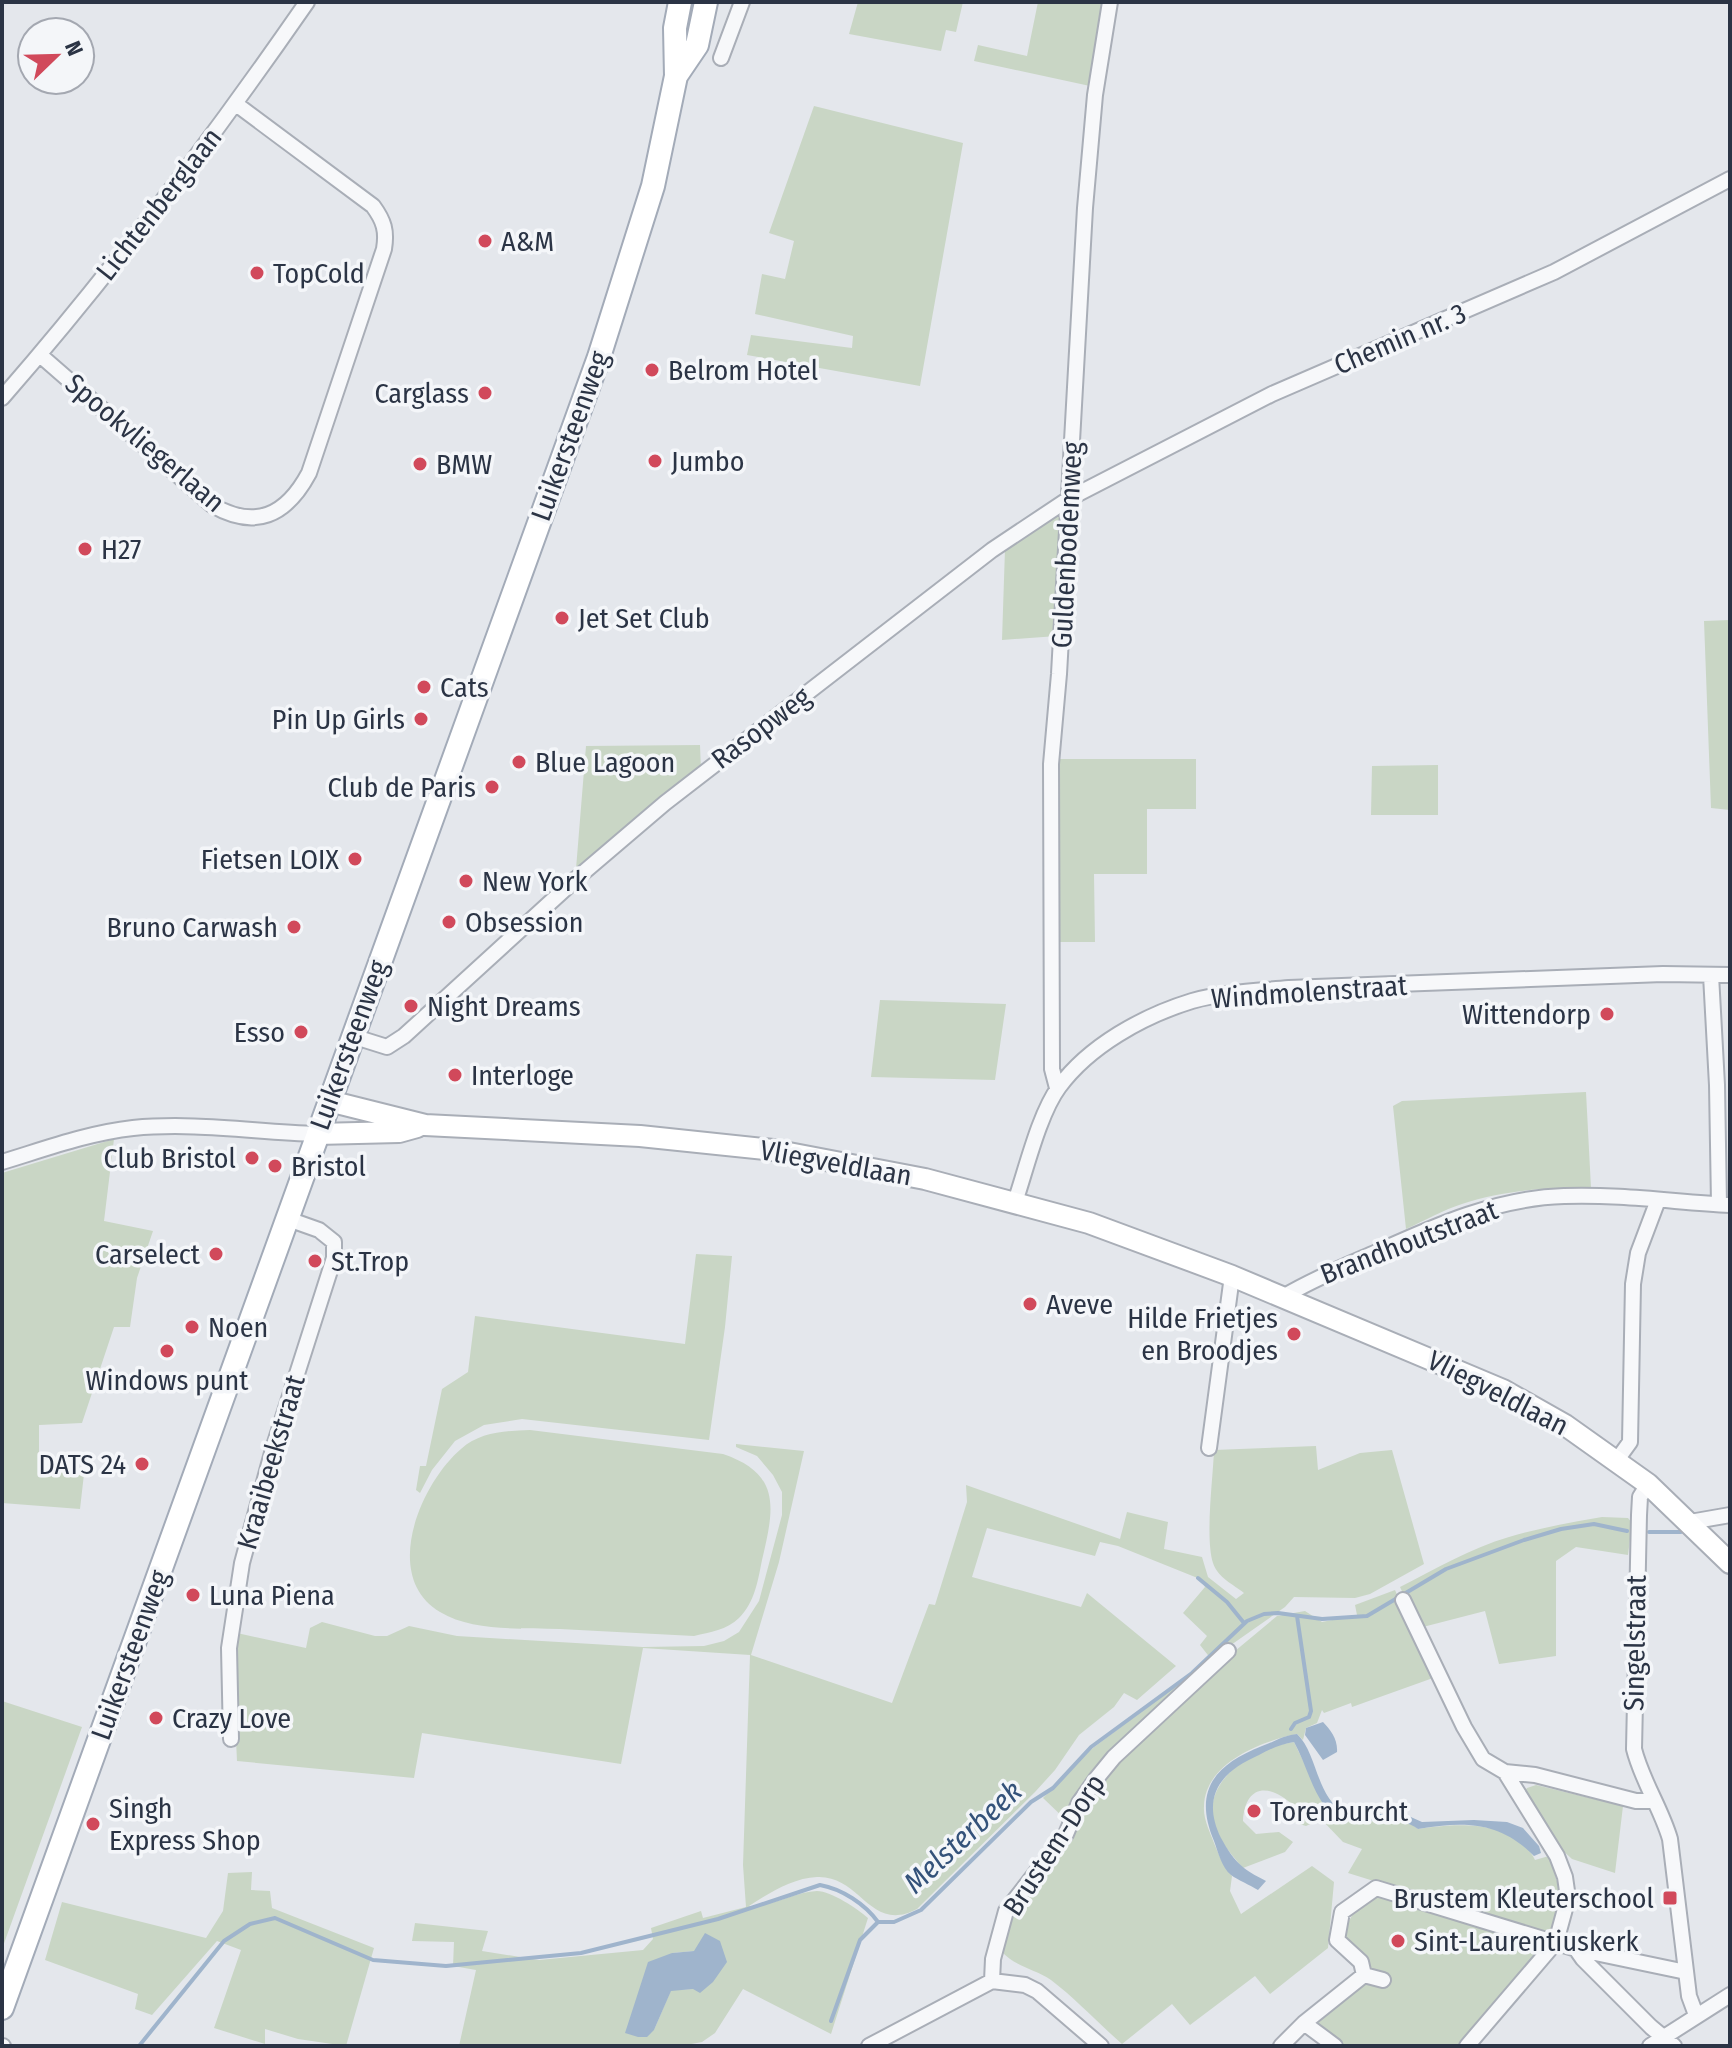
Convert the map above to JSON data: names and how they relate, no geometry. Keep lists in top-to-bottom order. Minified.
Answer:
{"streets":{"main road":["Luikersteenweg","Vliegveldlaan"],"street":["Lichtenberglaan","Chemin nr. 3","Spookvliegerlaan","Guldenbodemweg","Rasopweg","Windmolenstraat","Brandhoutstraat","Kraaibeekstraat","Singelstraat","Brustem-Dorp"]},"crossings":[["Lichtenberglaan","Spookvliegerlaan"],["Chemin nr. 3","Guldenbodemweg"],["Chemin nr. 3","Rasopweg"],["Luikersteenweg","Rasopweg"],["Luikersteenweg","Vliegveldlaan"],["Luikersteenweg","Kraaibeekstraat"],["Guldenbodemweg","Rasopweg"],["Guldenbodemweg","Windmolenstraat"],["Windmolenstraat","Vliegveldlaan"],["Vliegveldlaan","Brandhoutstraat"],["Vliegveldlaan","Singelstraat"]],"water":["Melsterbeek"],"places":{"other":["A&M","TopCold","Belrom Hotel","Carglass","Jumbo","BMW","H27","Jet Set Club","Cats","Pin Up Girls","Blue Lagoon","Club de Paris","Fietsen LOIX","New York","Obsession","Bruno Carwash","Night Dreams","Wittendorp","Esso","Interloge","Club Bristol","Bristol","Carselect","St.Trop","Aveve","Noen","Hilde Frietjes en Broodjes","Windows punt","DATS 24","Luna Piena","Crazy Love","Torenburcht","Singh Express Shop","Sint-Laurentiuskerk"],"transit":["Brustem Kleuterschool"]},"north":"top right"}
